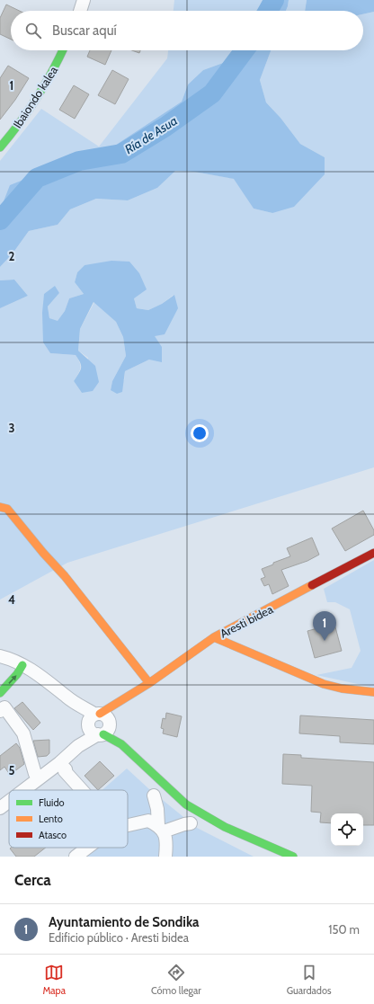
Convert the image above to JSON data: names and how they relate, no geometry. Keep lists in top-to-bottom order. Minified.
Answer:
{"streets":{"street":["Ibaiondo kalea","Aresti bidea"]},"water":["Ría de Asua"],"legend":["Fluido","Lento","Atasco"],"page":{"search":"Buscar aquí","pins":"1","heading":"Cerca","list":[{"mark":"1","name":"Ayuntamiento de Sondika","note":"Edificio público · Aresti bidea","value":"150 m"}],"nav":["Mapa","Cómo llegar","Guardados"]},"grid":{"rows":["1","2","3","4","5"]}}
